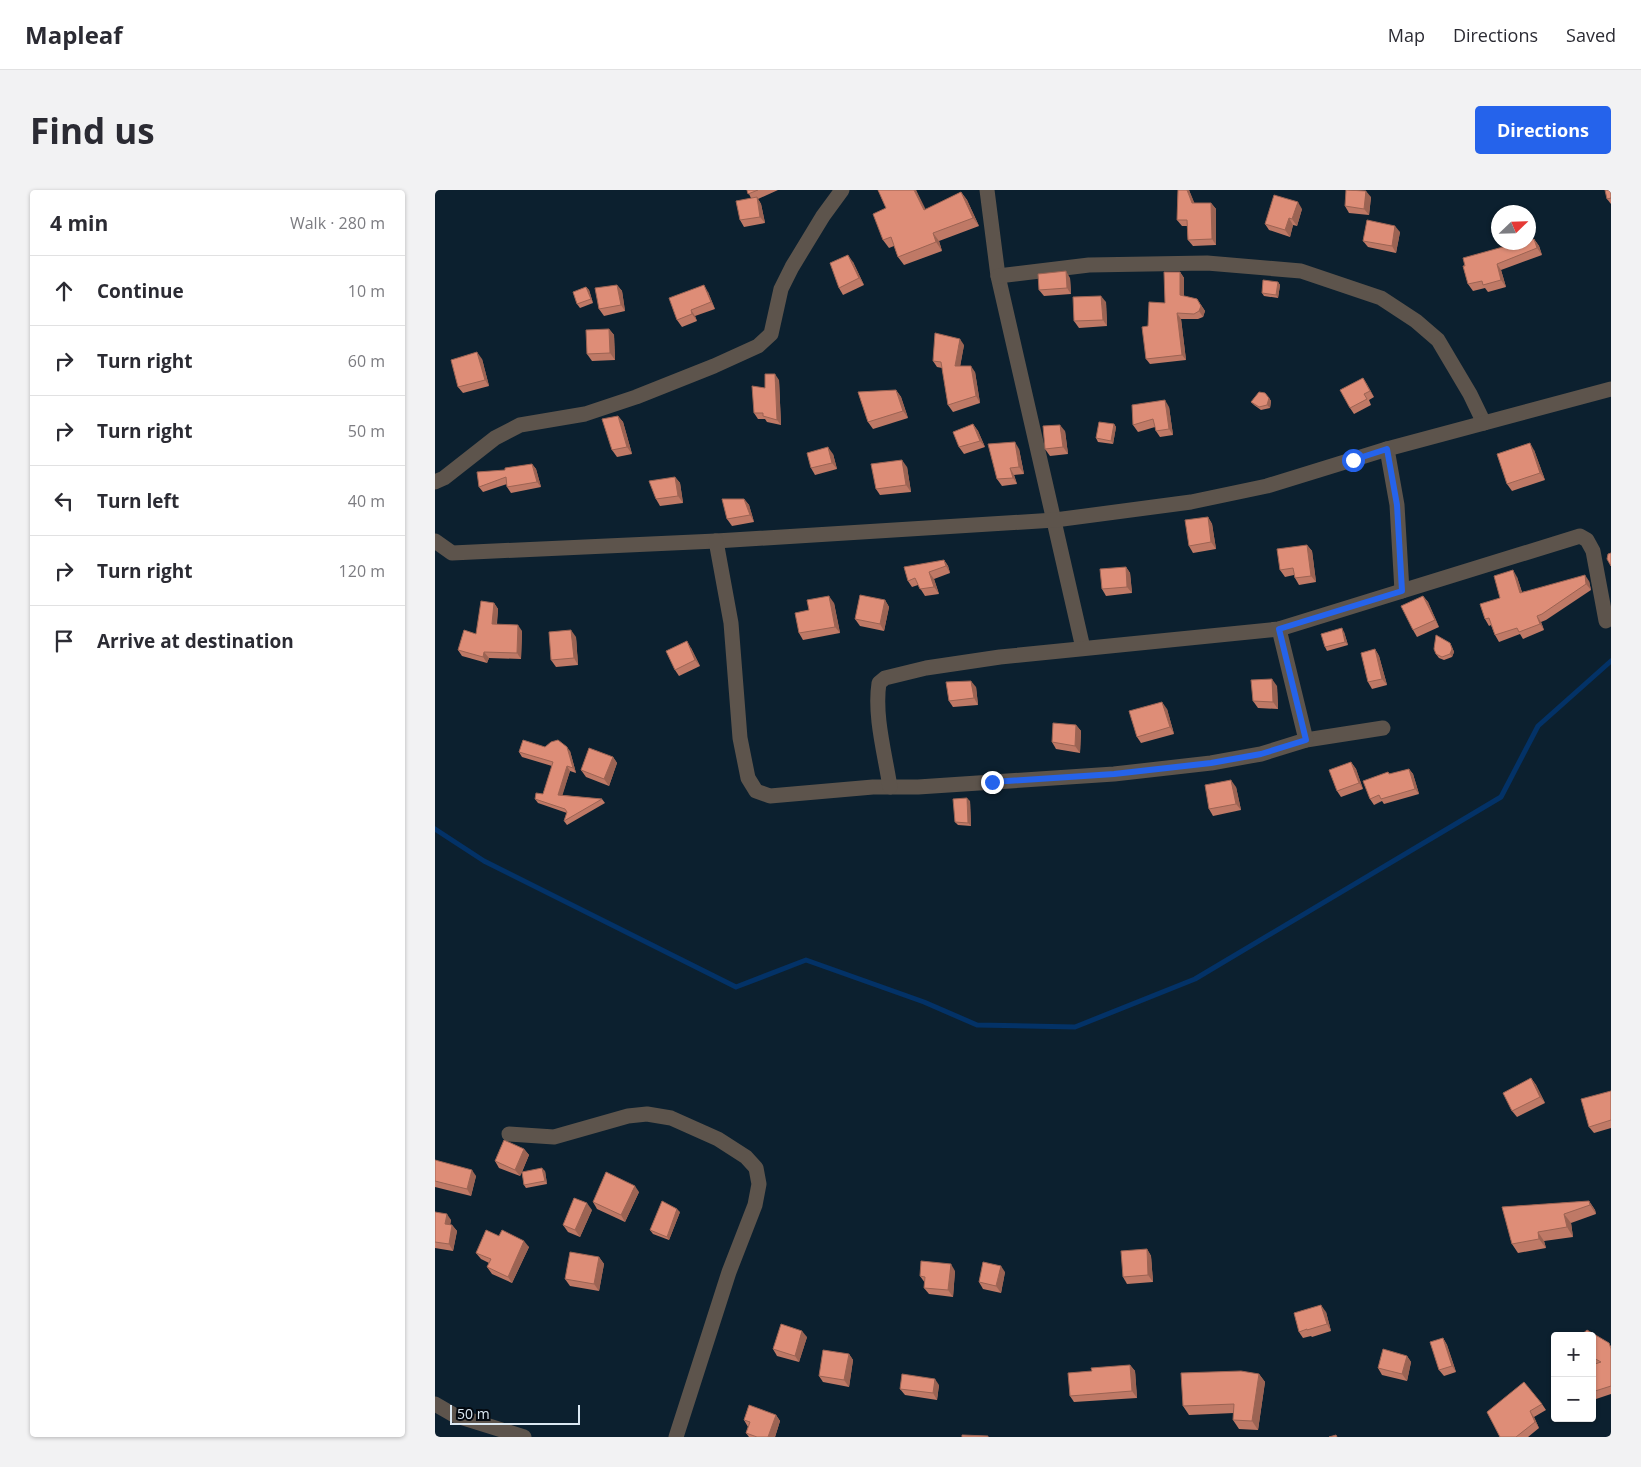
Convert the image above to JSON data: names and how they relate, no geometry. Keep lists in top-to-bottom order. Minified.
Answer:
{"scale_bar":"50 m","north":"top right","page":{"header":"Mapleaf","nav":["Map","Directions","Saved"],"buttons":"Directions","title":"Find us","heading":["4 min","Walk · 280 m"],"list":[["Continue","10 m"],["Turn right","60 m"],["Turn right","50 m"],["Turn left","40 m"],["Turn right","120 m"],"Arrive at destination"],"map_buttons":["+","−"],"scale":"50 m"}}
